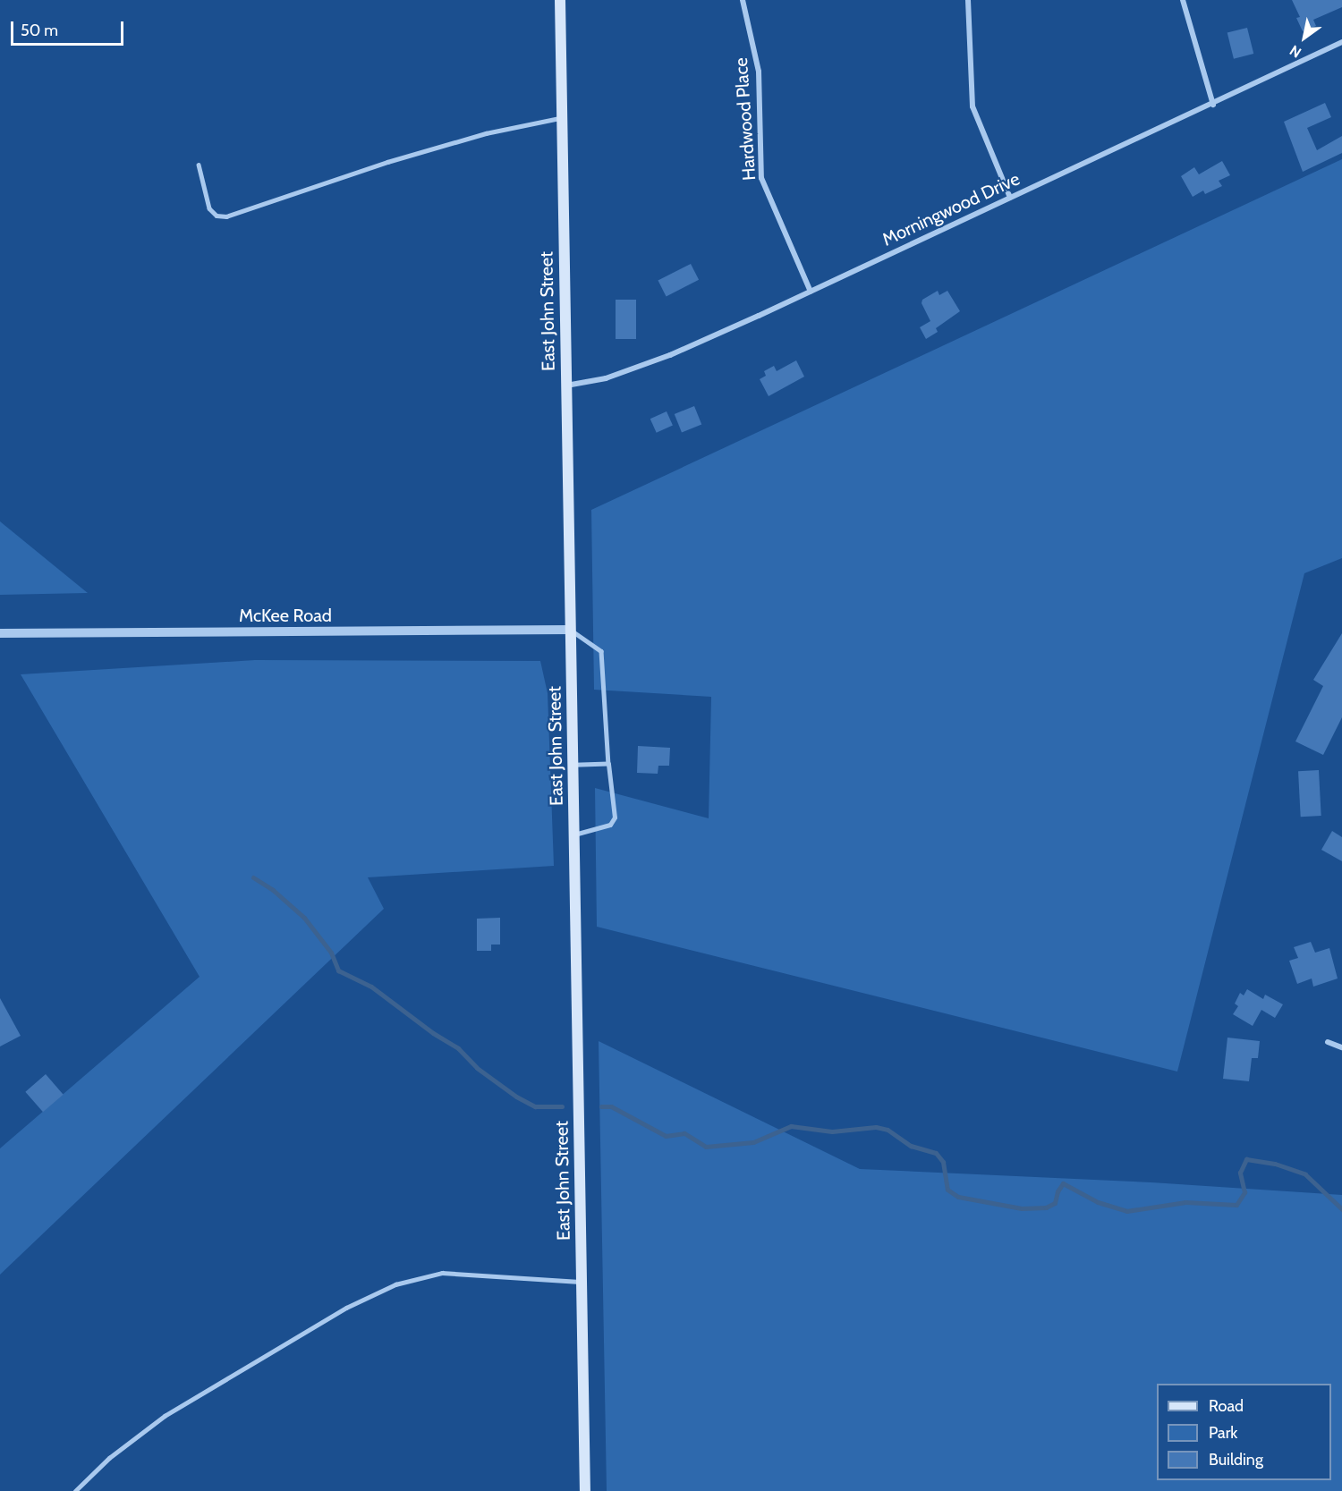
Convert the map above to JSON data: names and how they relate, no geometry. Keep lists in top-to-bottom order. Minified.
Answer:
{"streets":{"main road":["East John Street"],"street":["Hardwood Place","Morningwood Drive","McKee Road"]},"crossings":[["Hardwood Place","Morningwood Drive"],["Morningwood Drive","East John Street"],["East John Street","McKee Road"]],"legend":["Road","Park","Building"],"scale_bar":"50 m","north":"bottom left"}
